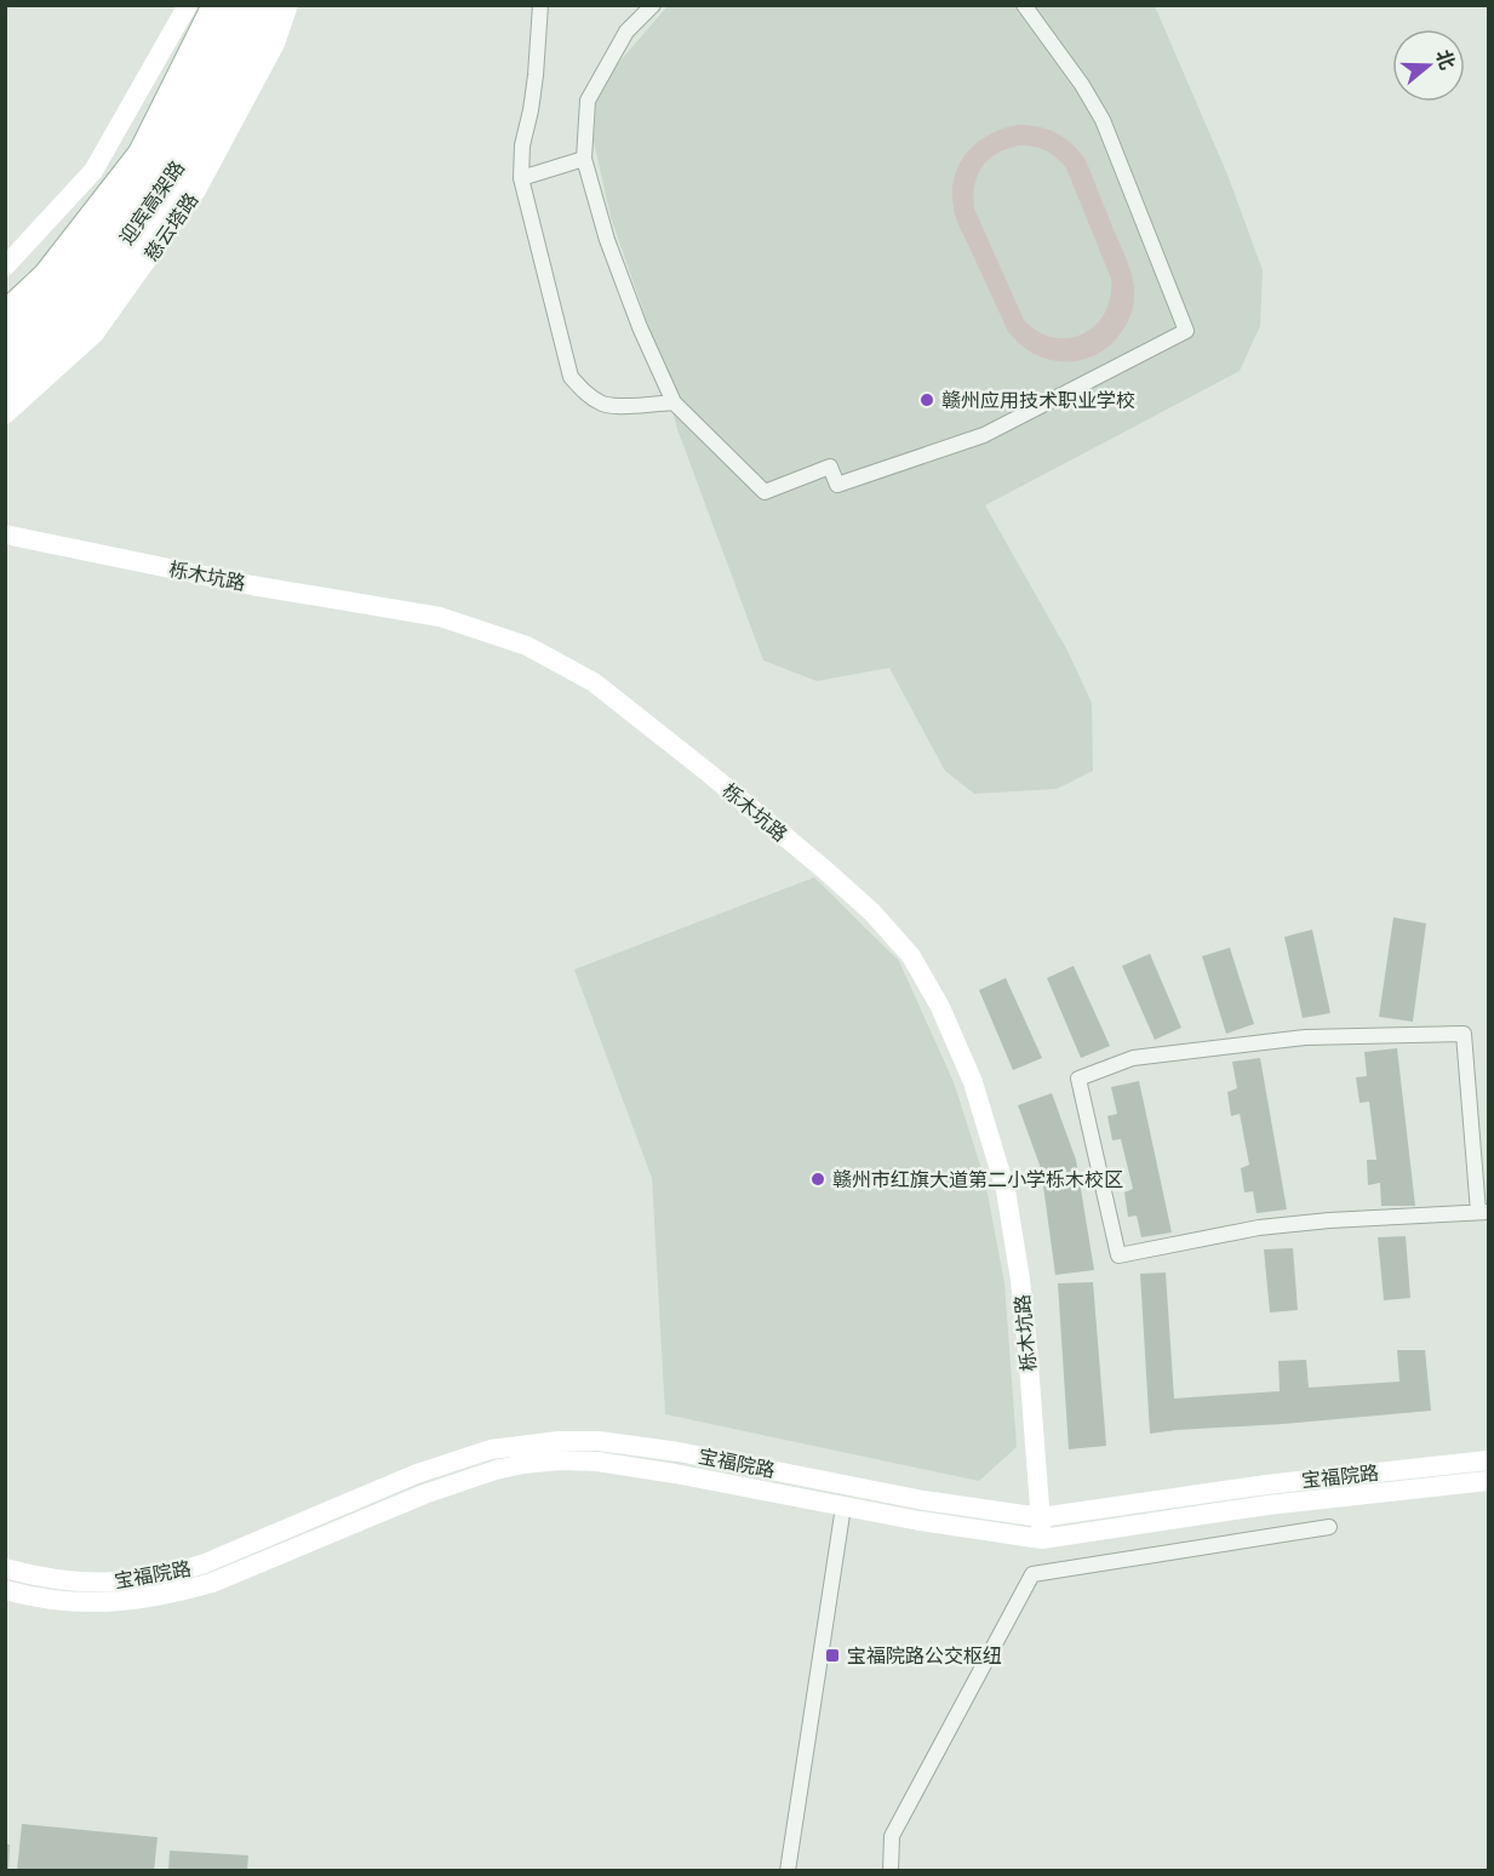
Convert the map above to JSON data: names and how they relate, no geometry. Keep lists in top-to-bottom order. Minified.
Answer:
{"streets":{"highway":["迎宾高架路"],"main road":["慈云塔路","栎木坑路","宝福院路"]},"crossings":[["栎木坑路","宝福院路"]],"places":{"other":["赣州应用技术职业学校","赣州市红旗大道第二小学栎木校区"],"transit":["宝福院路公交枢纽"]},"north":"right"}
